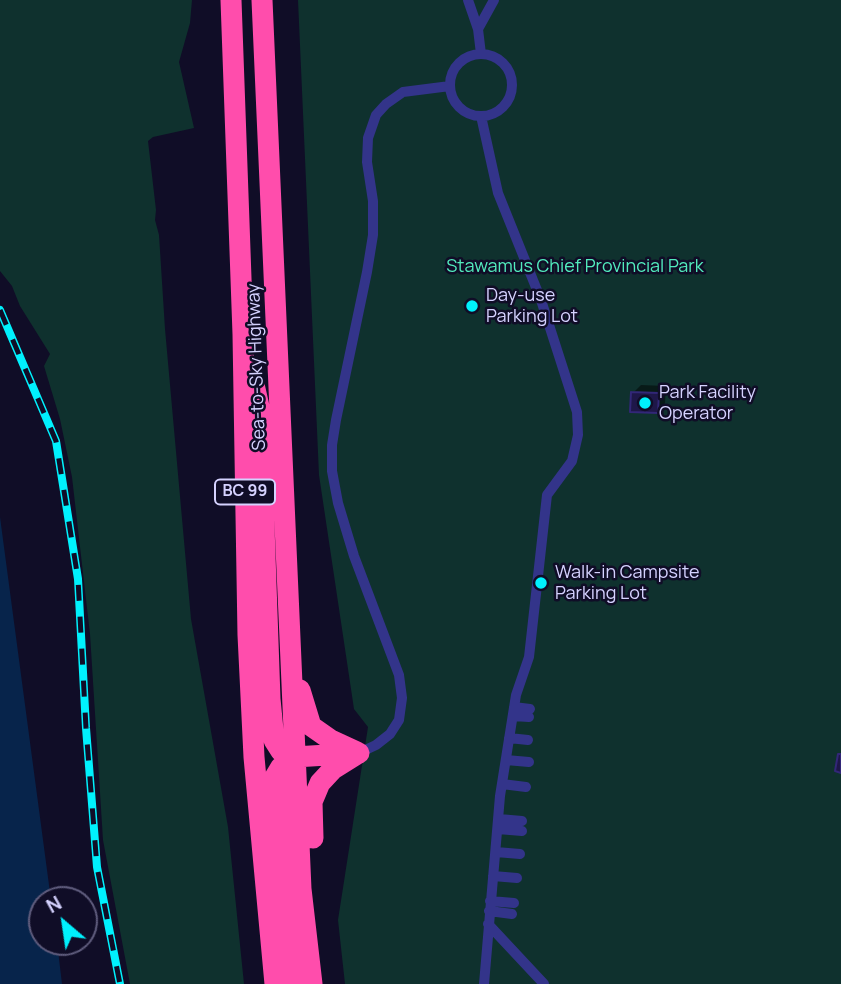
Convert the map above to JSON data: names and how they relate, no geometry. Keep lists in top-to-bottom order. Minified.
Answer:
{"streets":{"highway":["Sea-to-Sky Highway","BC 99"]},"parks":["Stawamus Chief Provincial Park"],"places":["Day-use Parking Lot","Park Facility Operator","Walk-in Campsite Parking Lot"],"north":"top left"}
